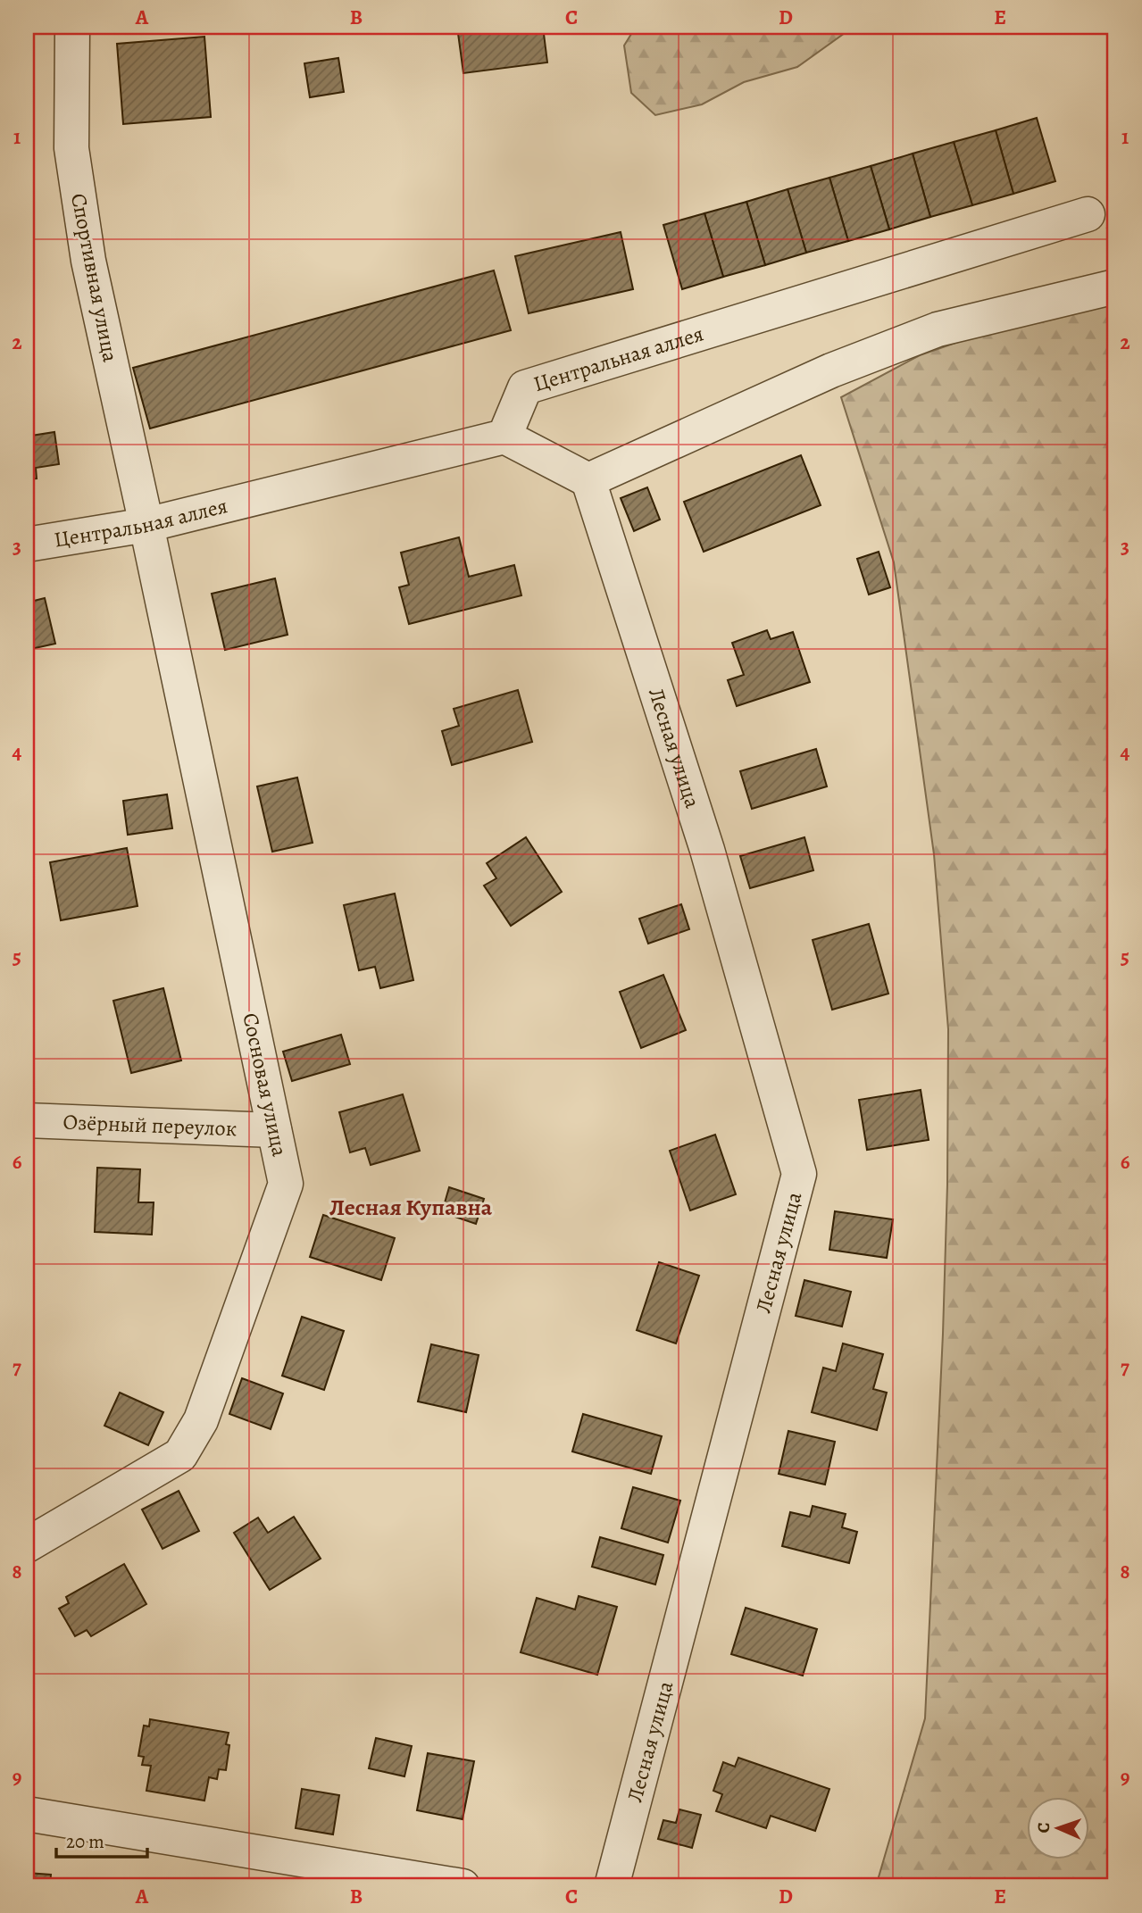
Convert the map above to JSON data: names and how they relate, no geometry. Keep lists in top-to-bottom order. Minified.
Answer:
{"streets":{"street":["Спортивная улица","Центральная аллея","Лесная улица","Сосновая улица","Озёрный переулок"]},"crossings":[["Спортивная улица","Центральная аллея"],["Спортивная улица","Сосновая улица"],["Центральная аллея","Сосновая улица"],["Сосновая улица","Озёрный переулок"]],"districts":["Лесная Купавна"],"scale_bar":"20 m","north":"left","grid":{"columns":["A","B","C","D","E"],"rows":["1","2","3","4","5","6","7","8","9"]}}
